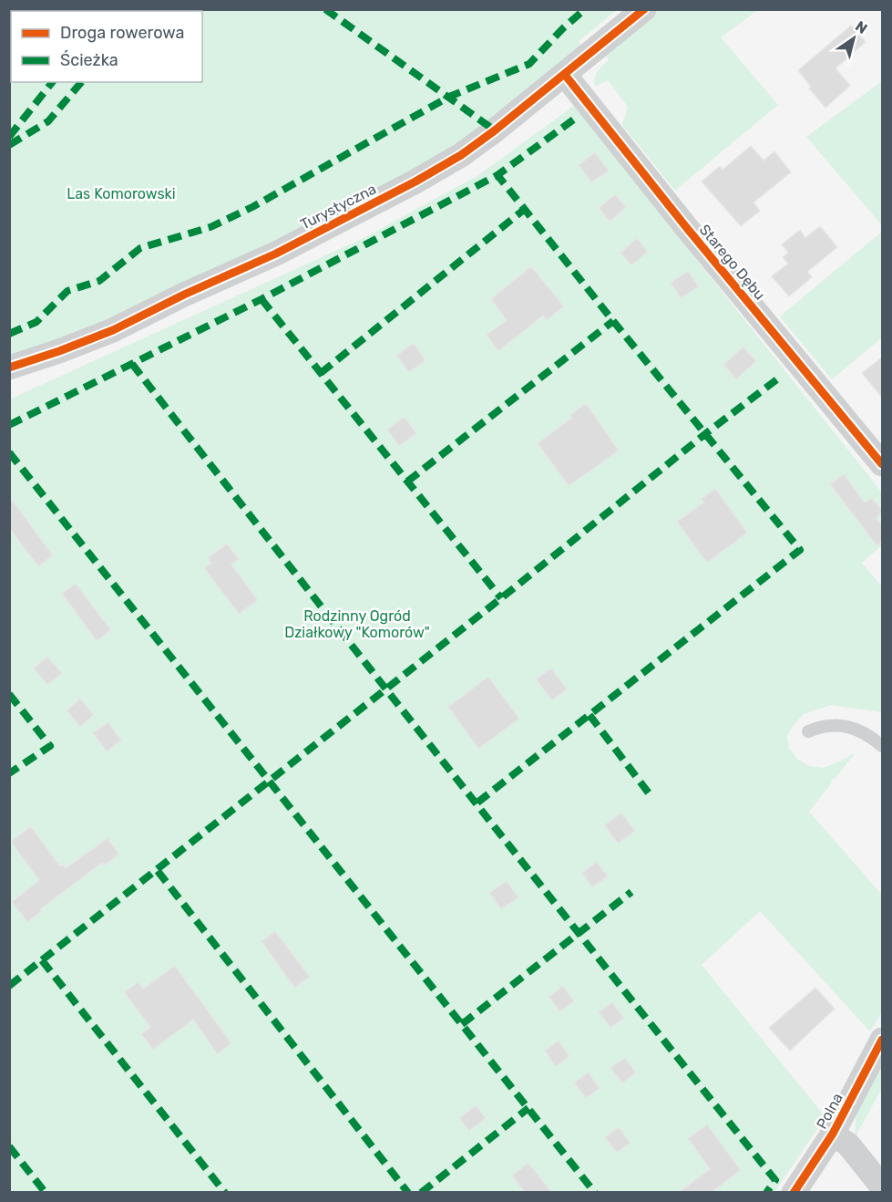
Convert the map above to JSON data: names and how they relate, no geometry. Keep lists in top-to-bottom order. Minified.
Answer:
{"streets":{"street":["Turystyczna","Starego Dębu","Polna"]},"crossings":[["Turystyczna","Starego Dębu"]],"parks":["Las Komorowski","Rodzinny Ogród Działkowy \"Komorów\""],"legend":["Droga rowerowa","Ścieżka"],"north":"top right"}
